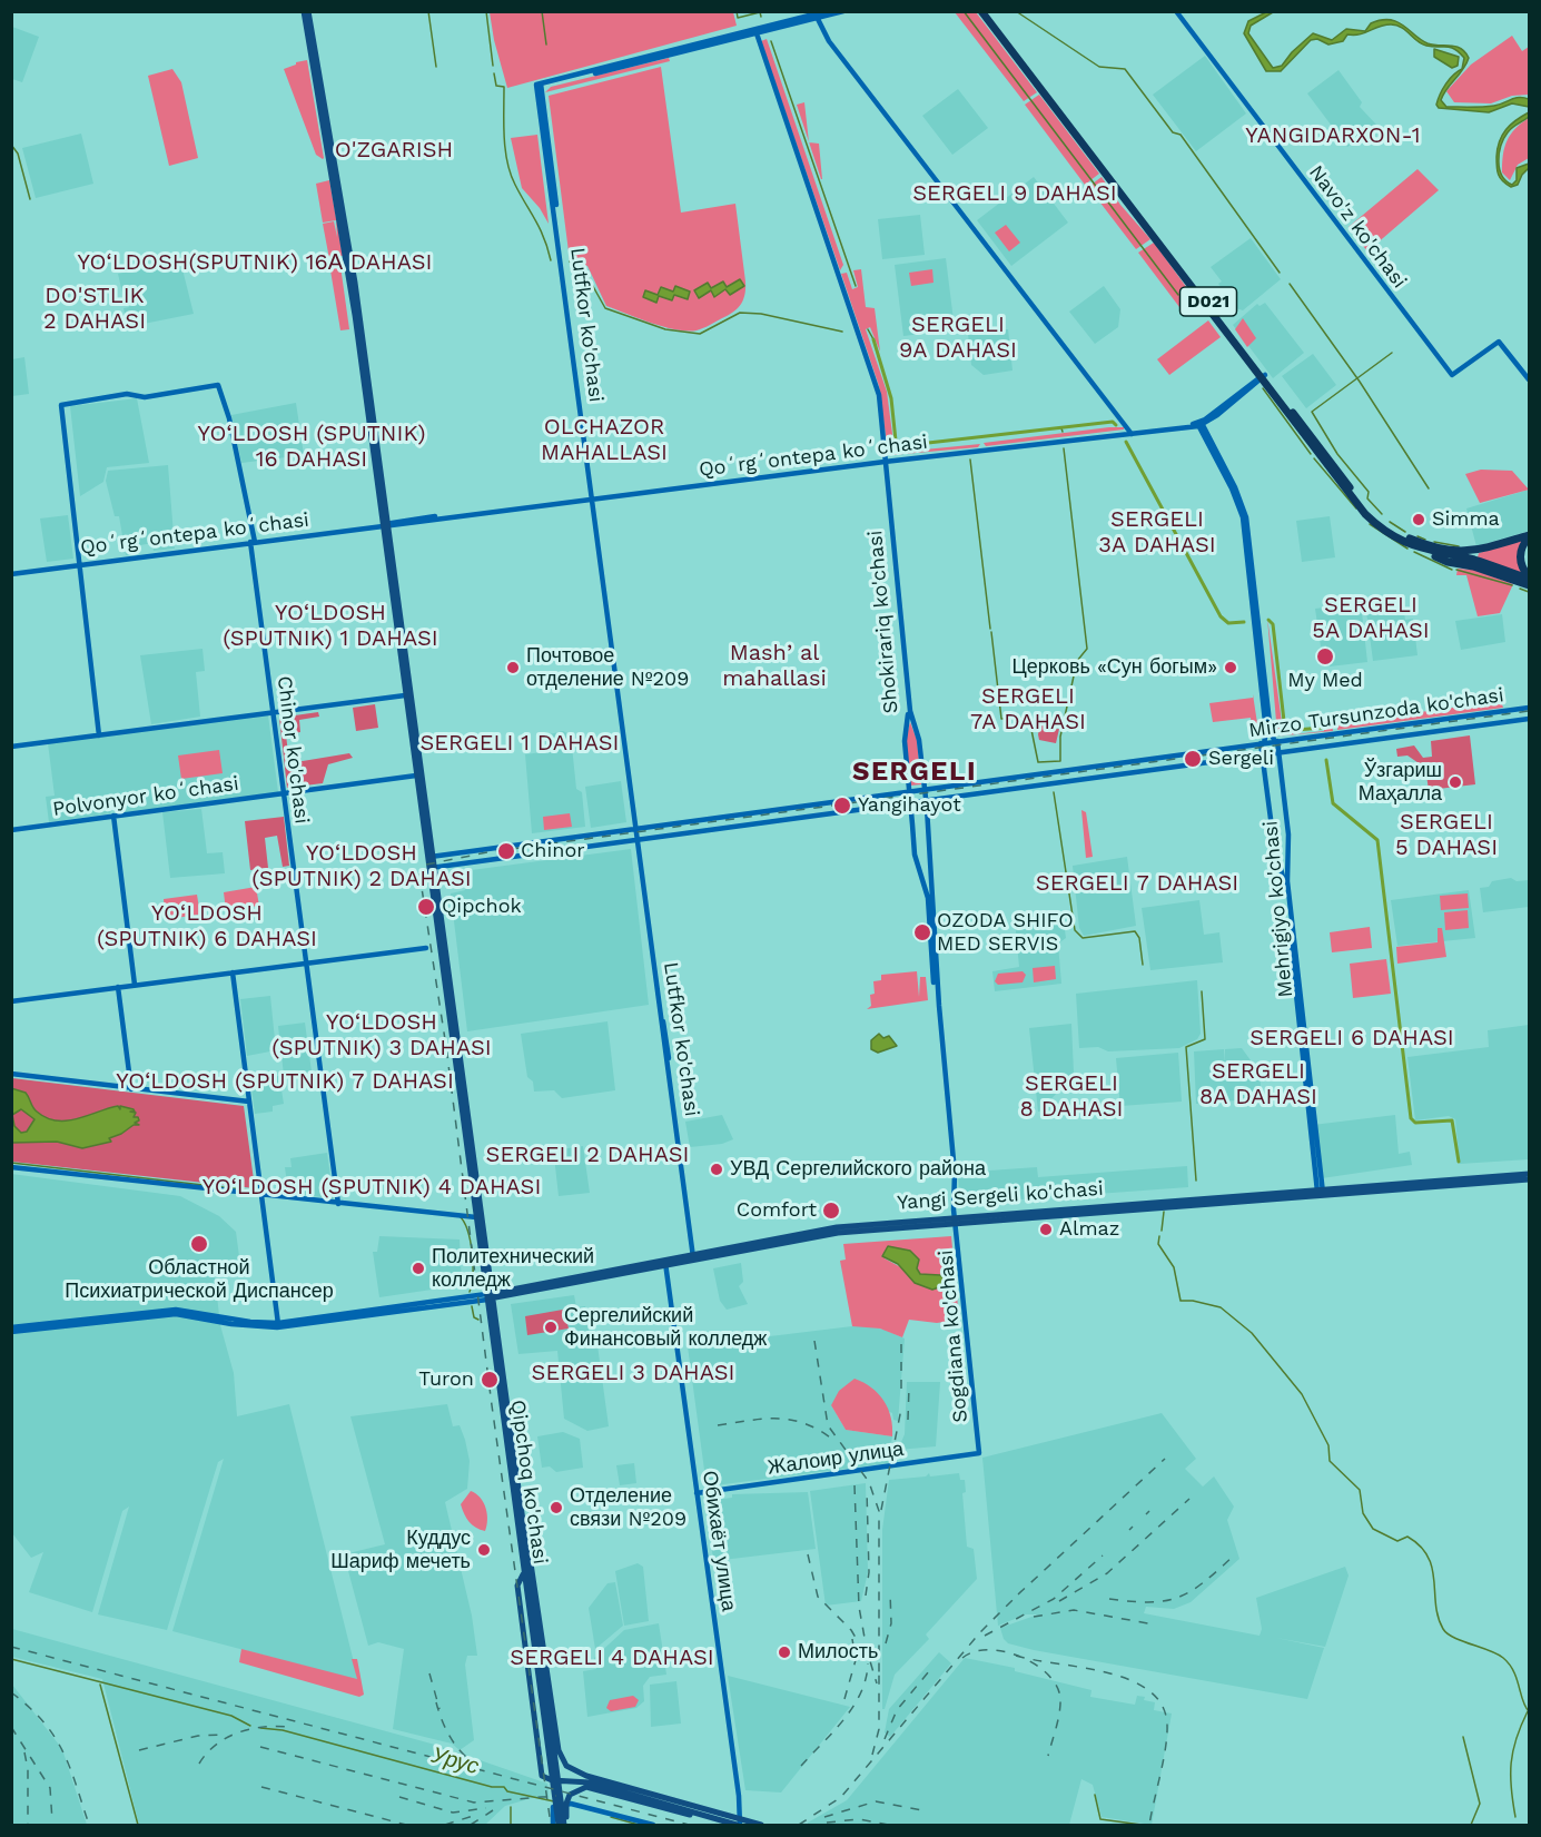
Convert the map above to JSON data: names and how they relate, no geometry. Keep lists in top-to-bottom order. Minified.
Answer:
{"streets":{"highway":["D021"],"main road":["Navo'z ko'chasi","Lutfkor ko'chasi","Qoʻrgʻontepa koʻchasi","Shokirariq ko'chasi","Mirzo Tursunzoda ko'chasi","Chinor ko'chasi","Polvonyor koʻchasi","Mehrigiyo ko'chasi","Yangi Sergeli ko'chasi","Sogdiana ko'chasi","Жалоир улица","Qipchoq ko'chasi","Обихаёт улица"]},"crossings":[["Lutfkor ko'chasi","Qoʻrgʻontepa koʻchasi"],["Lutfkor ko'chasi","Shokirariq ko'chasi"],["Lutfkor ko'chasi","Mirzo Tursunzoda ko'chasi"],["Lutfkor ko'chasi","Yangi Sergeli ko'chasi"],["Qoʻrgʻontepa koʻchasi","Shokirariq ko'chasi"],["Qoʻrgʻontepa koʻchasi","Chinor ko'chasi"],["Qoʻrgʻontepa koʻchasi","Mehrigiyo ko'chasi"],["Qoʻrgʻontepa koʻchasi","Qipchoq ko'chasi"],["Shokirariq ko'chasi","Mirzo Tursunzoda ko'chasi"],["Shokirariq ko'chasi","Yangi Sergeli ko'chasi"],["Shokirariq ko'chasi","Sogdiana ko'chasi"],["Mirzo Tursunzoda ko'chasi","Mehrigiyo ko'chasi"],["Mirzo Tursunzoda ko'chasi","Qipchoq ko'chasi"],["Chinor ko'chasi","Polvonyor koʻchasi"],["Polvonyor koʻchasi","Qipchoq ko'chasi"],["Mehrigiyo ko'chasi","Yangi Sergeli ko'chasi"],["Yangi Sergeli ko'chasi","Sogdiana ko'chasi"],["Yangi Sergeli ko'chasi","Qipchoq ko'chasi"],["Yangi Sergeli ko'chasi","Обихаёт улица"],["Sogdiana ko'chasi","Жалоир улица"],["Жалоир улица","Обихаёт улица"],["Qipchoq ko'chasi","Обихаёт улица"]],"districts":["YANGIDARXON-1","O'ZGARISH","SERGELI 9 DAHASI","YO‘LDOSH(SPUTNIK) 16А DAHASI","DO'STLIK 2 DAHASI","SERGELI 9A DAHASI","OLCHAZOR MAHALLASI","YO‘LDOSH (SPUTNIK) 16 DAHASI","SERGELI 3A DAHASI","SERGELI 5A DAHASI","YO‘LDOSH (SPUTNIK) 1 DAHASI","Mashʼal mahallasi","SERGELI 7A DAHASI","SERGELI 1 DAHASI","SERGELI","SERGELI 5 DAHASI","YO‘LDOSH (SPUTNIK) 2 DAHASI","SERGELI 7 DAHASI","YO‘LDOSH (SPUTNIK) 6 DAHASI","YO‘LDOSH (SPUTNIK) 3 DAHASI","SERGELI 6 DAHASI","SERGELI 8A DAHASI","YO‘LDOSH (SPUTNIK) 7 DAHASI","SERGELI 8 DAHASI","SERGELI 2 DAHASI","YO‘LDOSH (SPUTNIK) 4 DAHASI","SERGELI 3 DAHASI","SERGELI 4 DAHASI"],"water":["Урус"],"places":["Simma","My Med","Почтовое отделение №209","Церковь «Сун богым»","Sergeli","Ўзгариш Маҳалла","Yangihayot","Chinor","Qipchok","OZODA SHIFO MED SERVIS","УВД Сергелийского района","Comfort","Almaz","Областной Психиатрической Диспансер","Политехнический колледж","Сергелийский Финансовый колледж","Turon","Отделение связи №209","Куддус Шариф мечеть","Милость"]}
